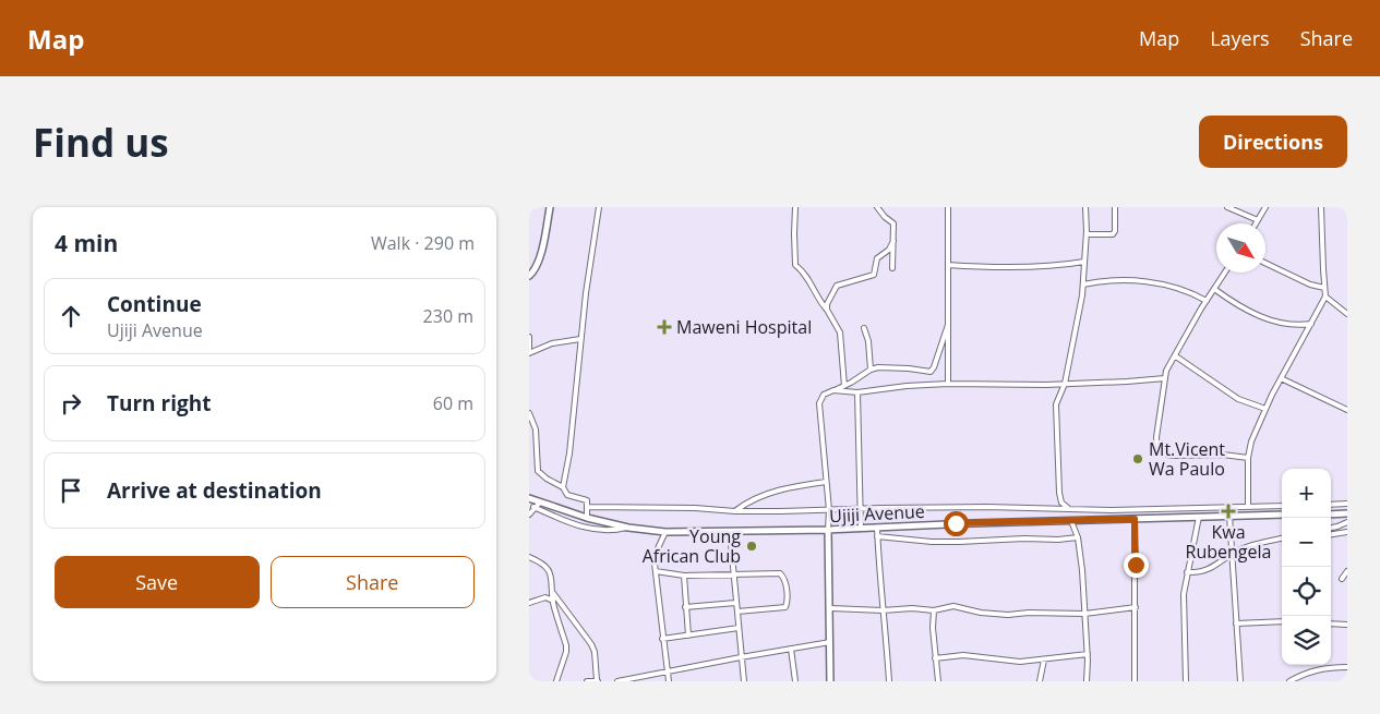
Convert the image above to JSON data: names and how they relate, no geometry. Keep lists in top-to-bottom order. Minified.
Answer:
{"streets":{"street":["Ujiji Avenue"]},"places":{"health":["Maweni Hospital","Kwa Rubengela"],"other":["Mt.Vicent Wa Paulo","Young African Club"]},"north":"bottom right","page":{"header":"Map","nav":["Map","Layers","Share"],"buttons":["Directions",["Save","Share"]],"title":"Find us","heading":["4 min","Walk · 290 m"],"list":[["Continue","Ujiji Avenue","230 m"],["Turn right","60 m"],"Arrive at destination"],"map_buttons":["+","−"]}}
